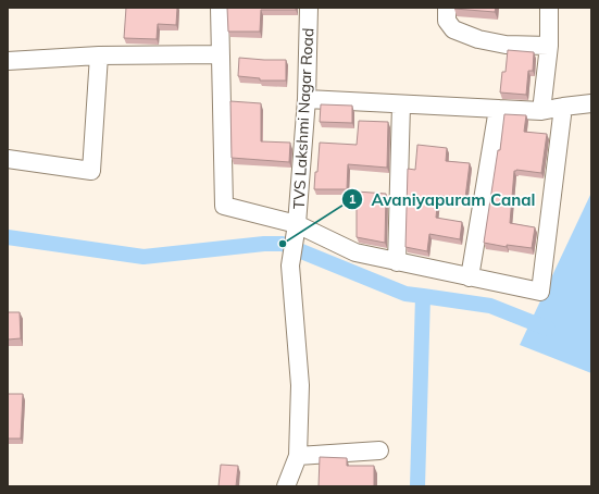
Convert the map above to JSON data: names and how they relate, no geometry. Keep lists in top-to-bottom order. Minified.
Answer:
{"streets":{"street":["TVS Lakshmi Nagar Road"]},"places":["Avaniyapuram Canal"]}
